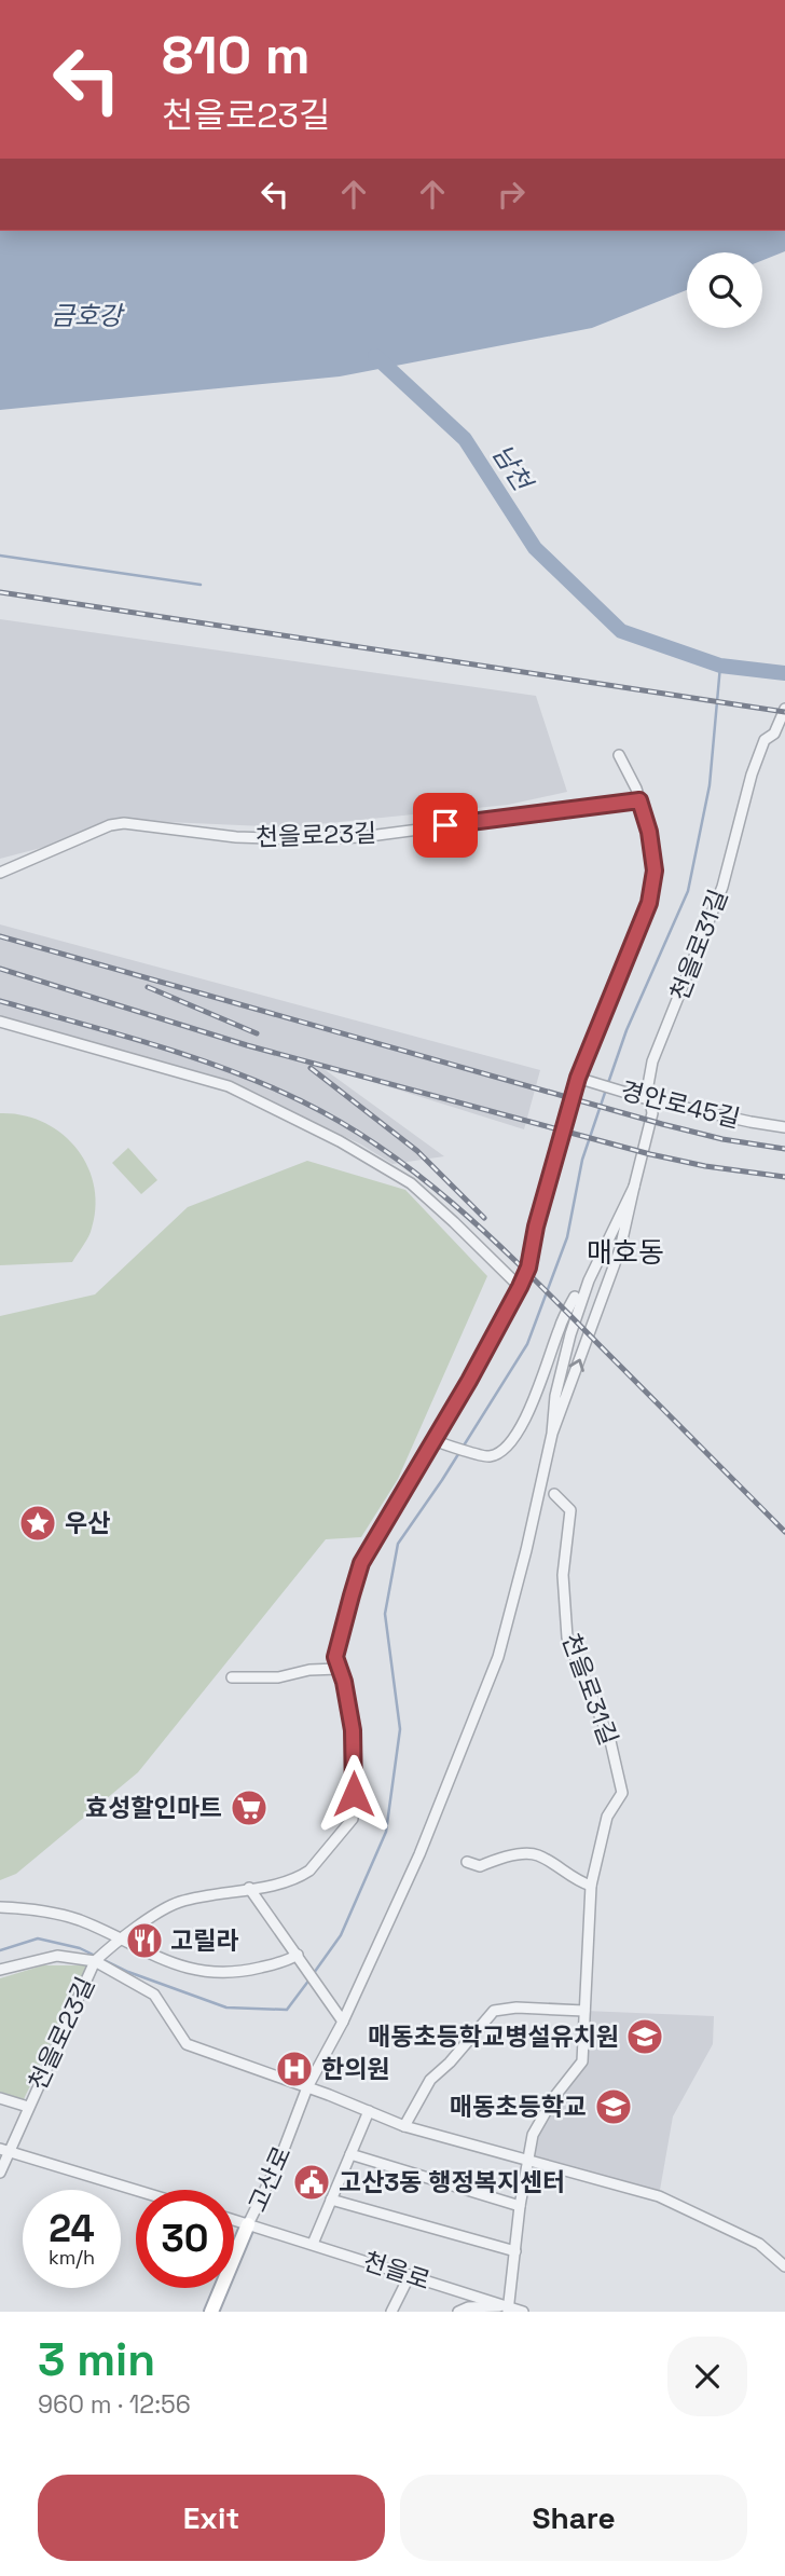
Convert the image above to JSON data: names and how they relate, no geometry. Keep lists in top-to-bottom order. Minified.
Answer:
{"streets":{"main road":["고산로"],"street":["천을로23길","천을로31길","경안로45길","천을로"]},"crossings":[["천을로31길","경안로45길"],["천을로31길","천을로"],["고산로","천을로"]],"districts":["매호동"],"water":["금호강","남천"],"places":{"place":["우산"],"supermarket":["효성할인마트"],"restaurant":["고릴라"],"school or university":["매동초등학교병설유치원","매동초등학교"],"hospital":["한의원"],"public building":["고산3동 행정복지센터"]},"page":{"turn":["810 m","천을로23길"],"speed":"24 km/h","limit":"30","heading":["3 min","960 m · 12:56"],"buttons":["Exit","Share"]}}
